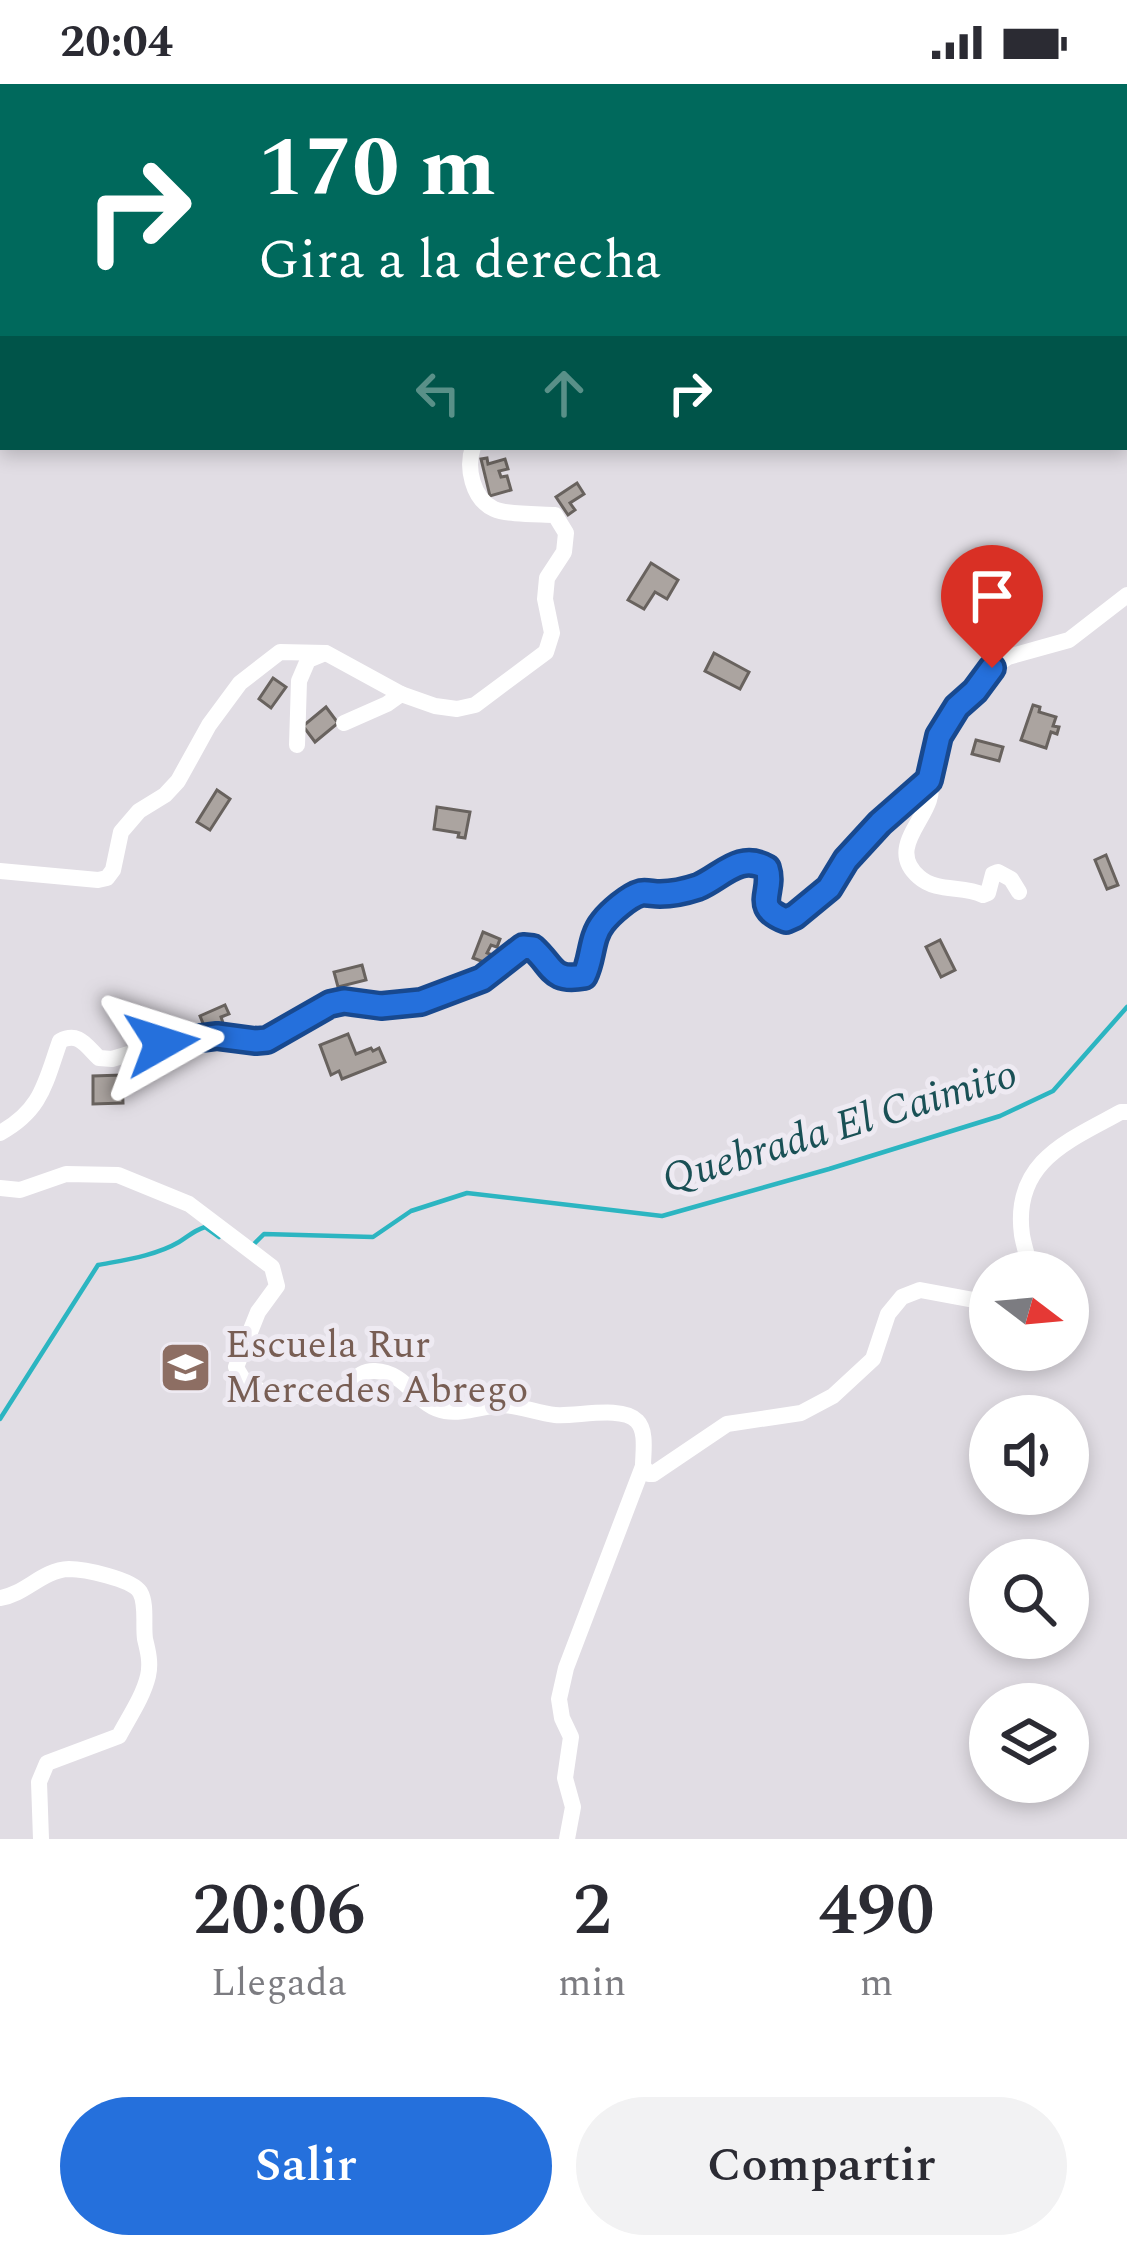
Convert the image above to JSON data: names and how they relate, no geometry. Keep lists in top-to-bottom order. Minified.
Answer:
{"water":["Quebrada El Caimito"],"places":{"school or university":["Escuela Rur Mercedes Abrego"]},"north":"right","page":{"status":"20:04","turn":["170 m","Gira a la derecha"],"eta":["20:06","Llegada","2","min","490","m"],"buttons":["Salir","Compartir"]}}
